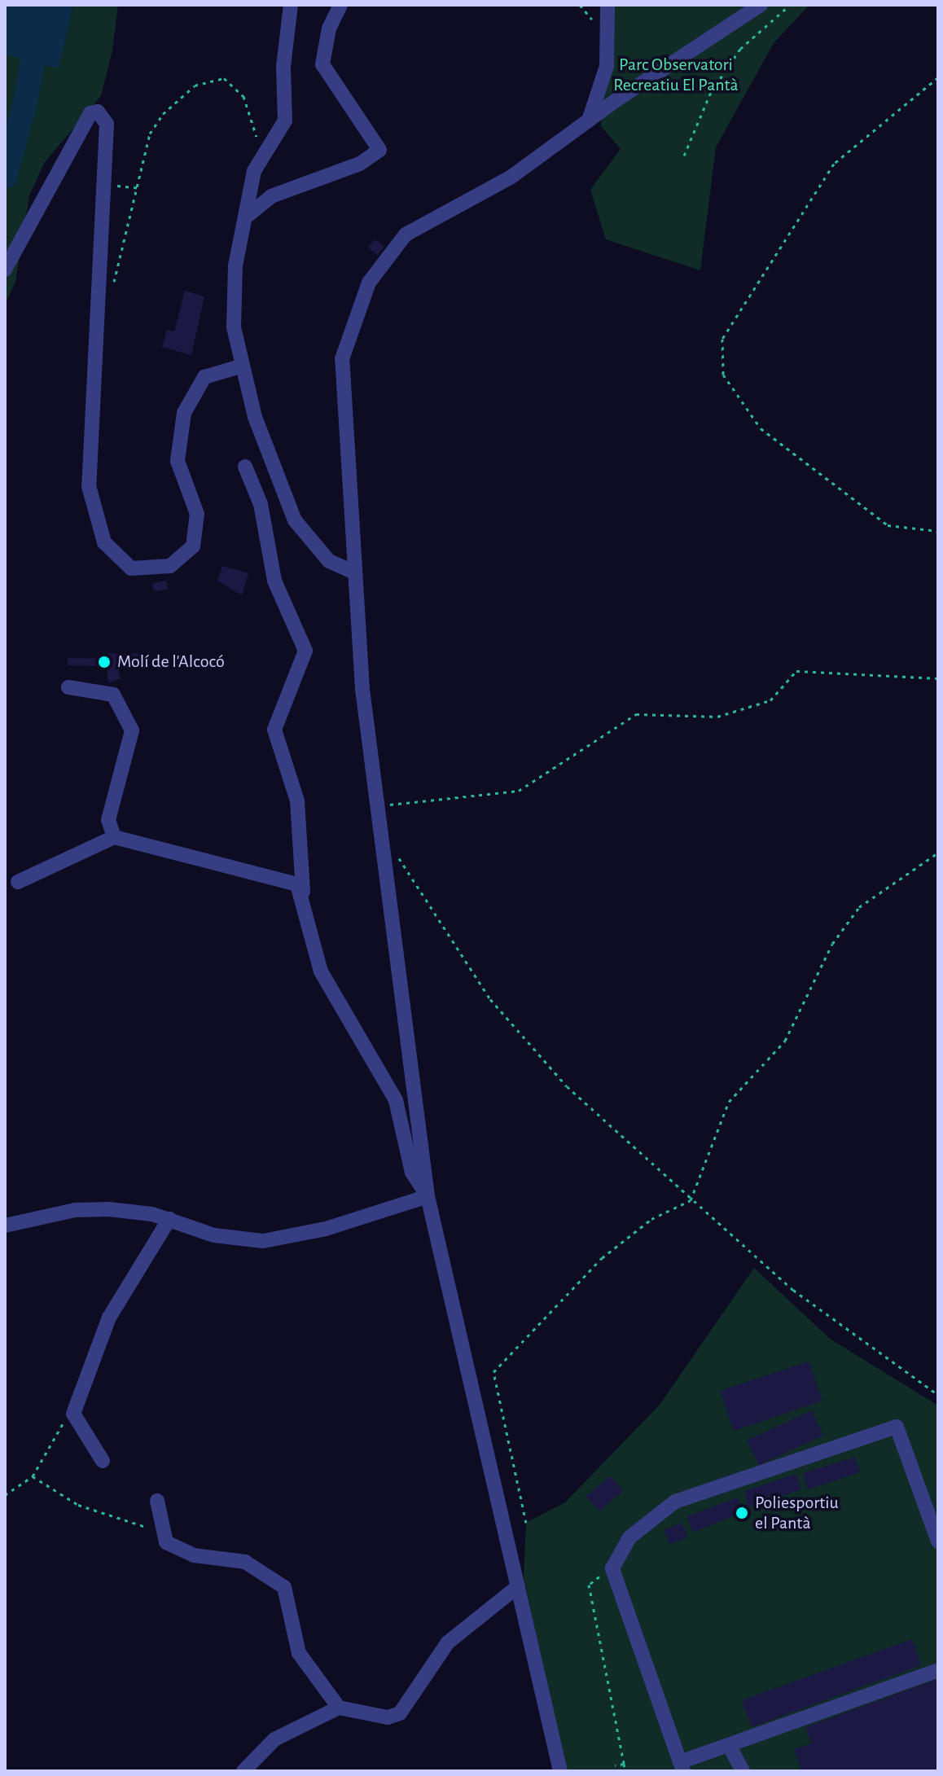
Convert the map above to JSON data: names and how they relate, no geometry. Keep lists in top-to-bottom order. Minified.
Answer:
{"parks":["Parc Observatori Recreatiu El Pantà"],"places":["Molí de l'Alcocó","Poliesportiu el Pantà"]}
